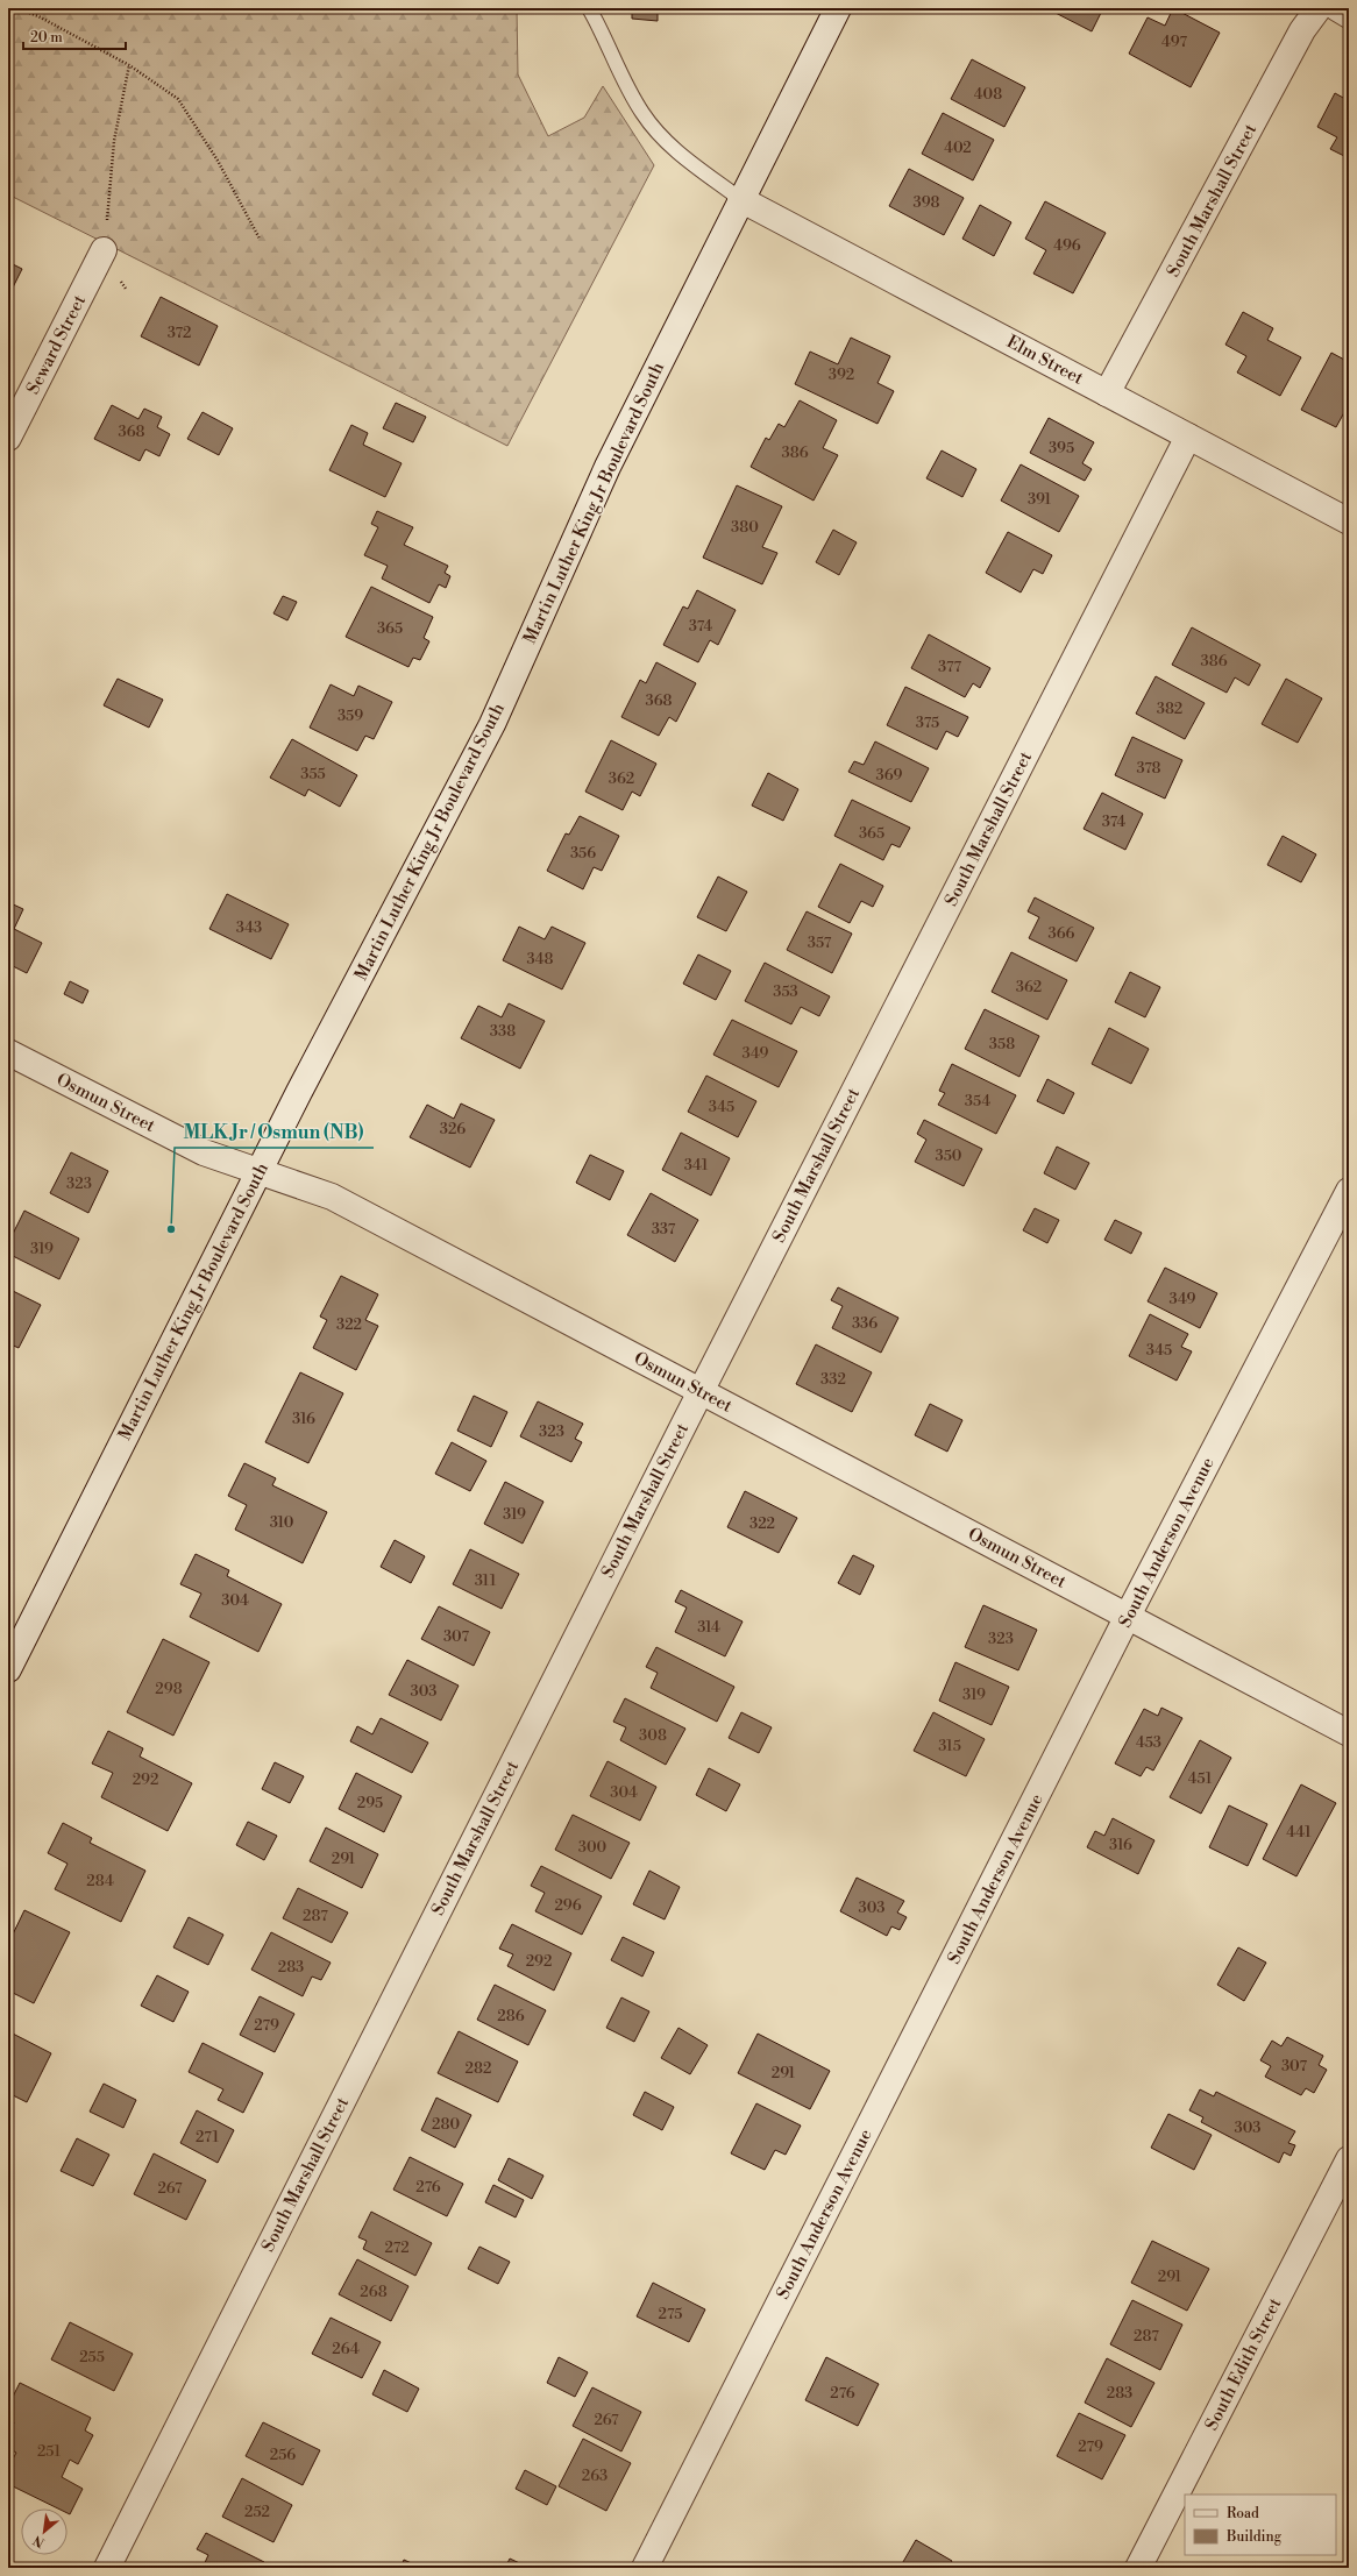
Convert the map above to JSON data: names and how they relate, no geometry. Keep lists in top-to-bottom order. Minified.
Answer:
{"streets":{"street":["South Marshall Street","Seward Street","Elm Street","Martin Luther King Jr Boulevard South","Osmun Street","South Anderson Avenue","South Edith Street"]},"crossings":[["South Marshall Street","Elm Street"],["South Marshall Street","Osmun Street"],["Elm Street","Martin Luther King Jr Boulevard South"],["Martin Luther King Jr Boulevard South","Osmun Street"],["Osmun Street","South Anderson Avenue"]],"places":["MLK Jr / Osmun (NB)"],"house_numbers":["497","408","402","398","496","372","392","368","395","386","391","380","374","365","386","377","368","382","359","375","378","355","369","362","374","365","356","343","366","357","348","362","353","338","358","349","354","345","326","350","341","323","337","319","349","336","322","345","332","316","323","319","310","322","311","304","314","307","323","298","303","319","308","453","315","451","292","304","295","441","316","300","291","284","296","303","287","292","283","286","279","307","282","291","280","303","271","276","267","272","291","268","275","287","264","255","276","283","267","279","251","256","263","252"],"legend":["Road","Building"],"scale_bar":"20 m","north":"bottom left"}
